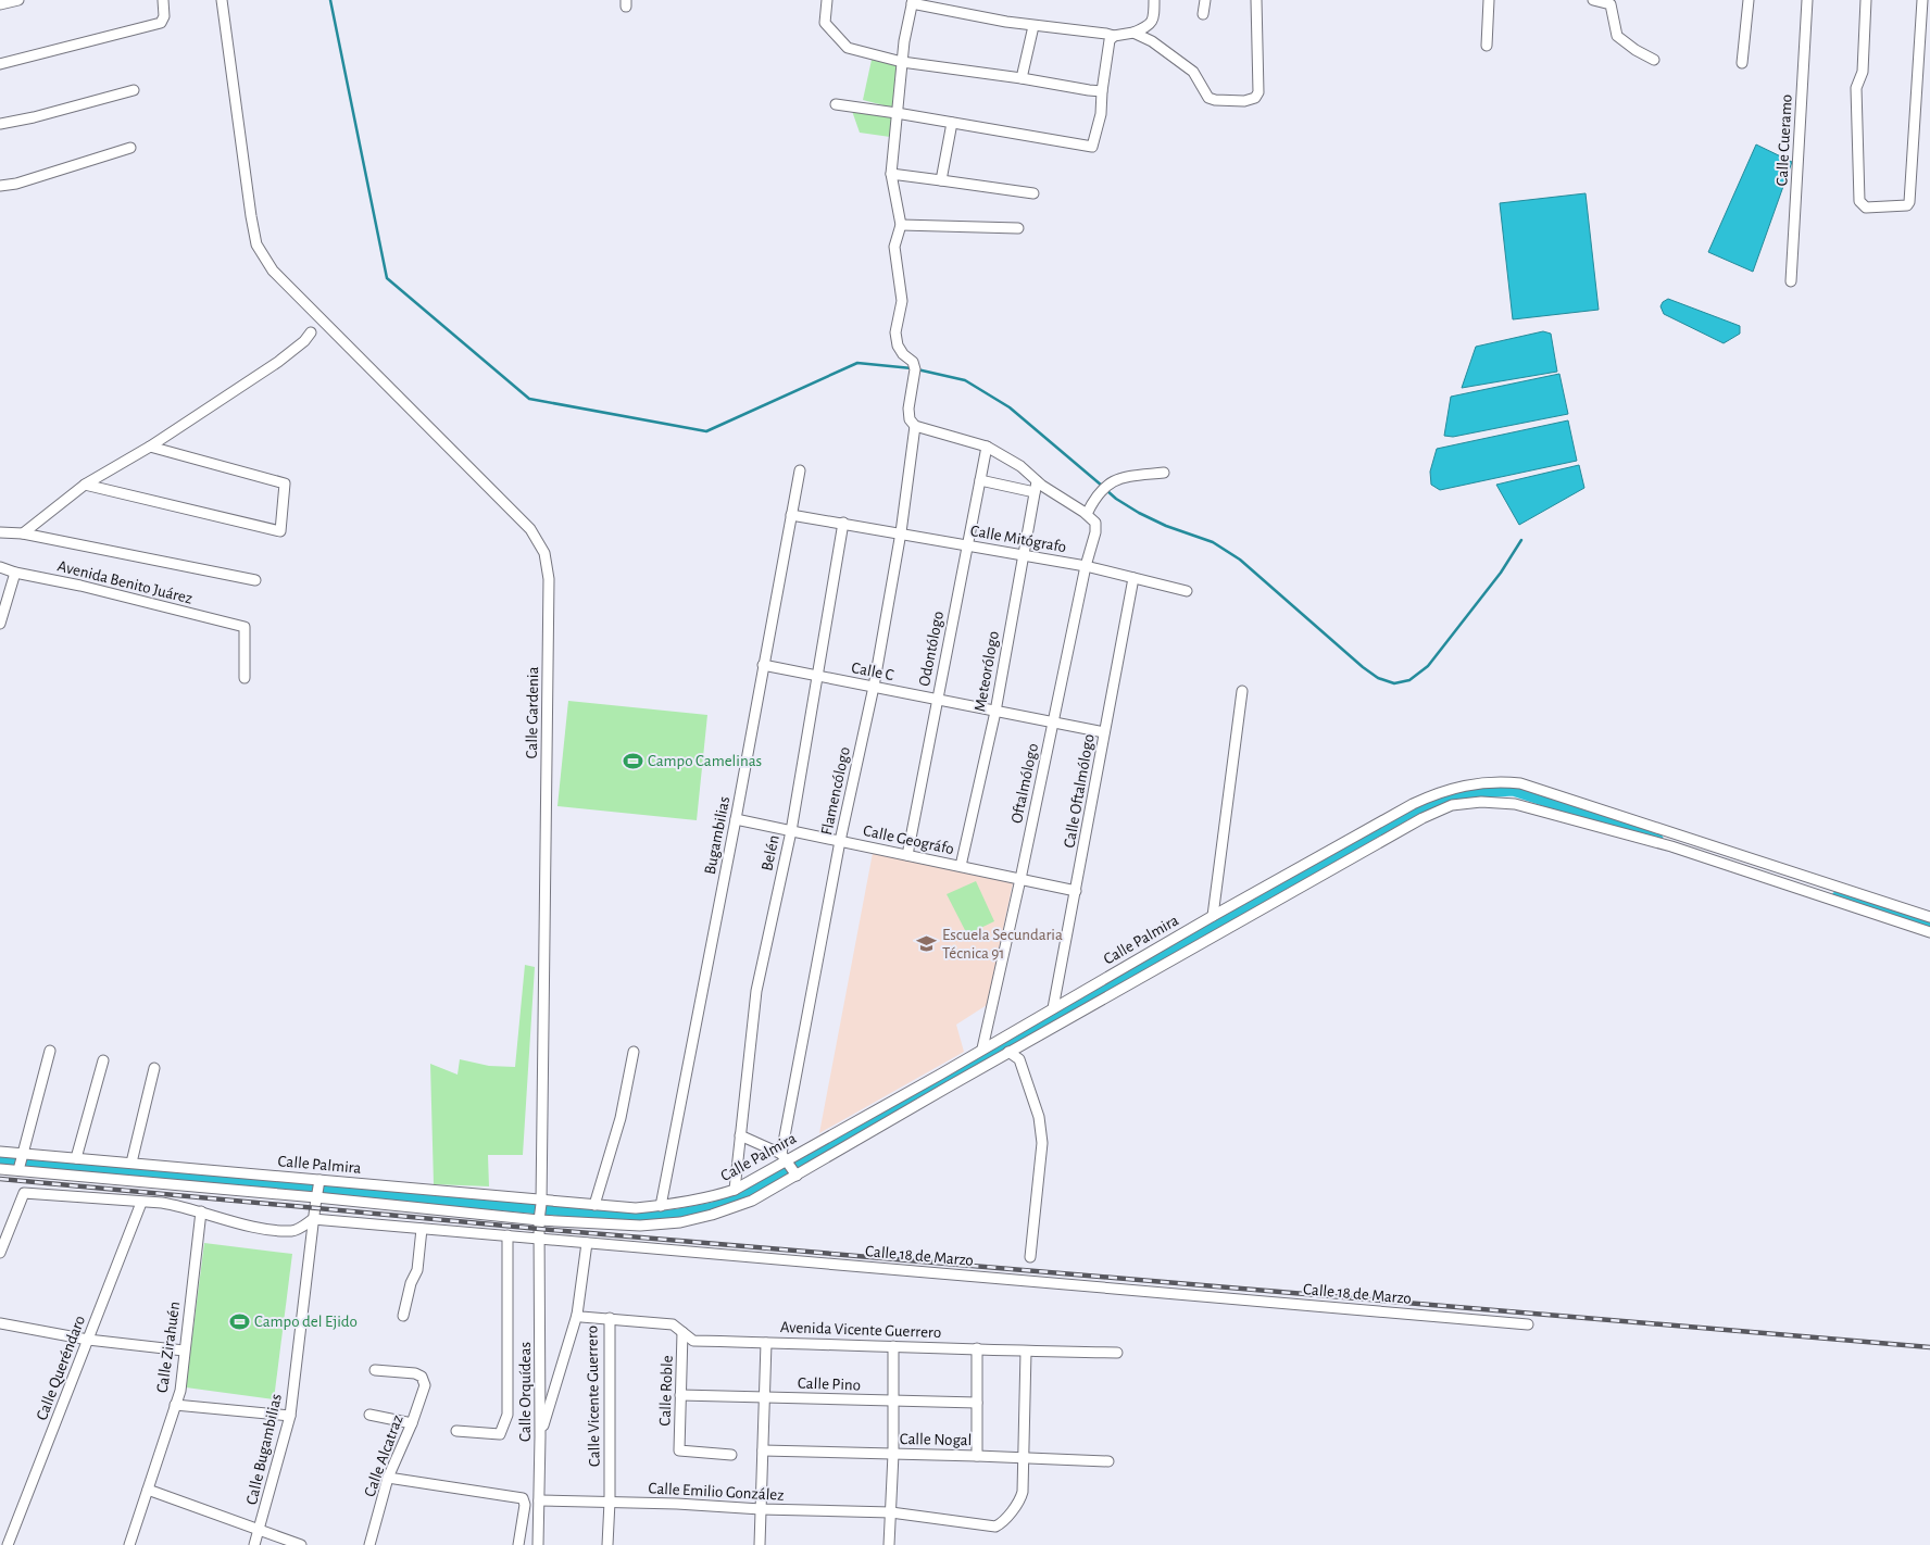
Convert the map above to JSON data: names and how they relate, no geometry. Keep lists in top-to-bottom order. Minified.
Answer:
{"streets":{"street":["Calle Cueramo","Calle Mitógrafo","Avenida Benito Juárez","Odontólogo","Calle C","Meteorólogo","Calle Gardenia","Oftalmólogo","Flamencólogo","Calle Oftalmólogo","Bugambilias","Calle Geográfo","Belén","Calle Palmira","Calle 18 de Marzo","Avenida Vicente Guerrero","Calle Zirahuén","Calle Queréndaro","Calle Pino","Calle Roble","Calle Orquídeas","Calle Vicente Guerrero","Calle Nogal","Calle Bugambilias","Calle Alcatraz","Calle Emilio González"]},"crossings":[["Calle Mitógrafo","Odontólogo"],["Calle Mitógrafo","Meteorólogo"],["Calle Mitógrafo","Oftalmólogo"],["Calle Mitógrafo","Flamencólogo"],["Calle Mitógrafo","Calle Oftalmólogo"],["Calle Mitógrafo","Bugambilias"],["Calle Mitógrafo","Belén"],["Odontólogo","Calle C"],["Odontólogo","Calle Geográfo"],["Calle C","Meteorólogo"],["Calle C","Oftalmólogo"],["Calle C","Flamencólogo"],["Calle C","Calle Oftalmólogo"],["Calle C","Bugambilias"],["Calle C","Belén"],["Meteorólogo","Calle Geográfo"],["Calle Gardenia","Calle Palmira"],["Calle Gardenia","Calle Orquídeas"],["Oftalmólogo","Calle Geográfo"],["Oftalmólogo","Calle Palmira"],["Flamencólogo","Calle Geográfo"],["Flamencólogo","Calle Palmira"],["Calle Oftalmólogo","Calle Geográfo"],["Calle Oftalmólogo","Calle Palmira"],["Bugambilias","Calle Geográfo"],["Bugambilias","Calle Palmira"],["Calle Geográfo","Belén"],["Belén","Calle Palmira"],["Calle Palmira","Calle Bugambilias"],["Calle 18 de Marzo","Calle Orquídeas"],["Calle 18 de Marzo","Calle Vicente Guerrero"],["Calle 18 de Marzo","Calle Bugambilias"],["Avenida Vicente Guerrero","Calle Roble"],["Avenida Vicente Guerrero","Calle Vicente Guerrero"],["Calle Pino","Calle Roble"],["Calle Orquídeas","Calle Emilio González"],["Calle Vicente Guerrero","Calle Emilio González"],["Calle Nogal","Calle Emilio González"]],"places":{"sports":["Campo Camelinas","Campo del Ejido"],"school or university":["Escuela Secundaria Técnica 91"]}}
